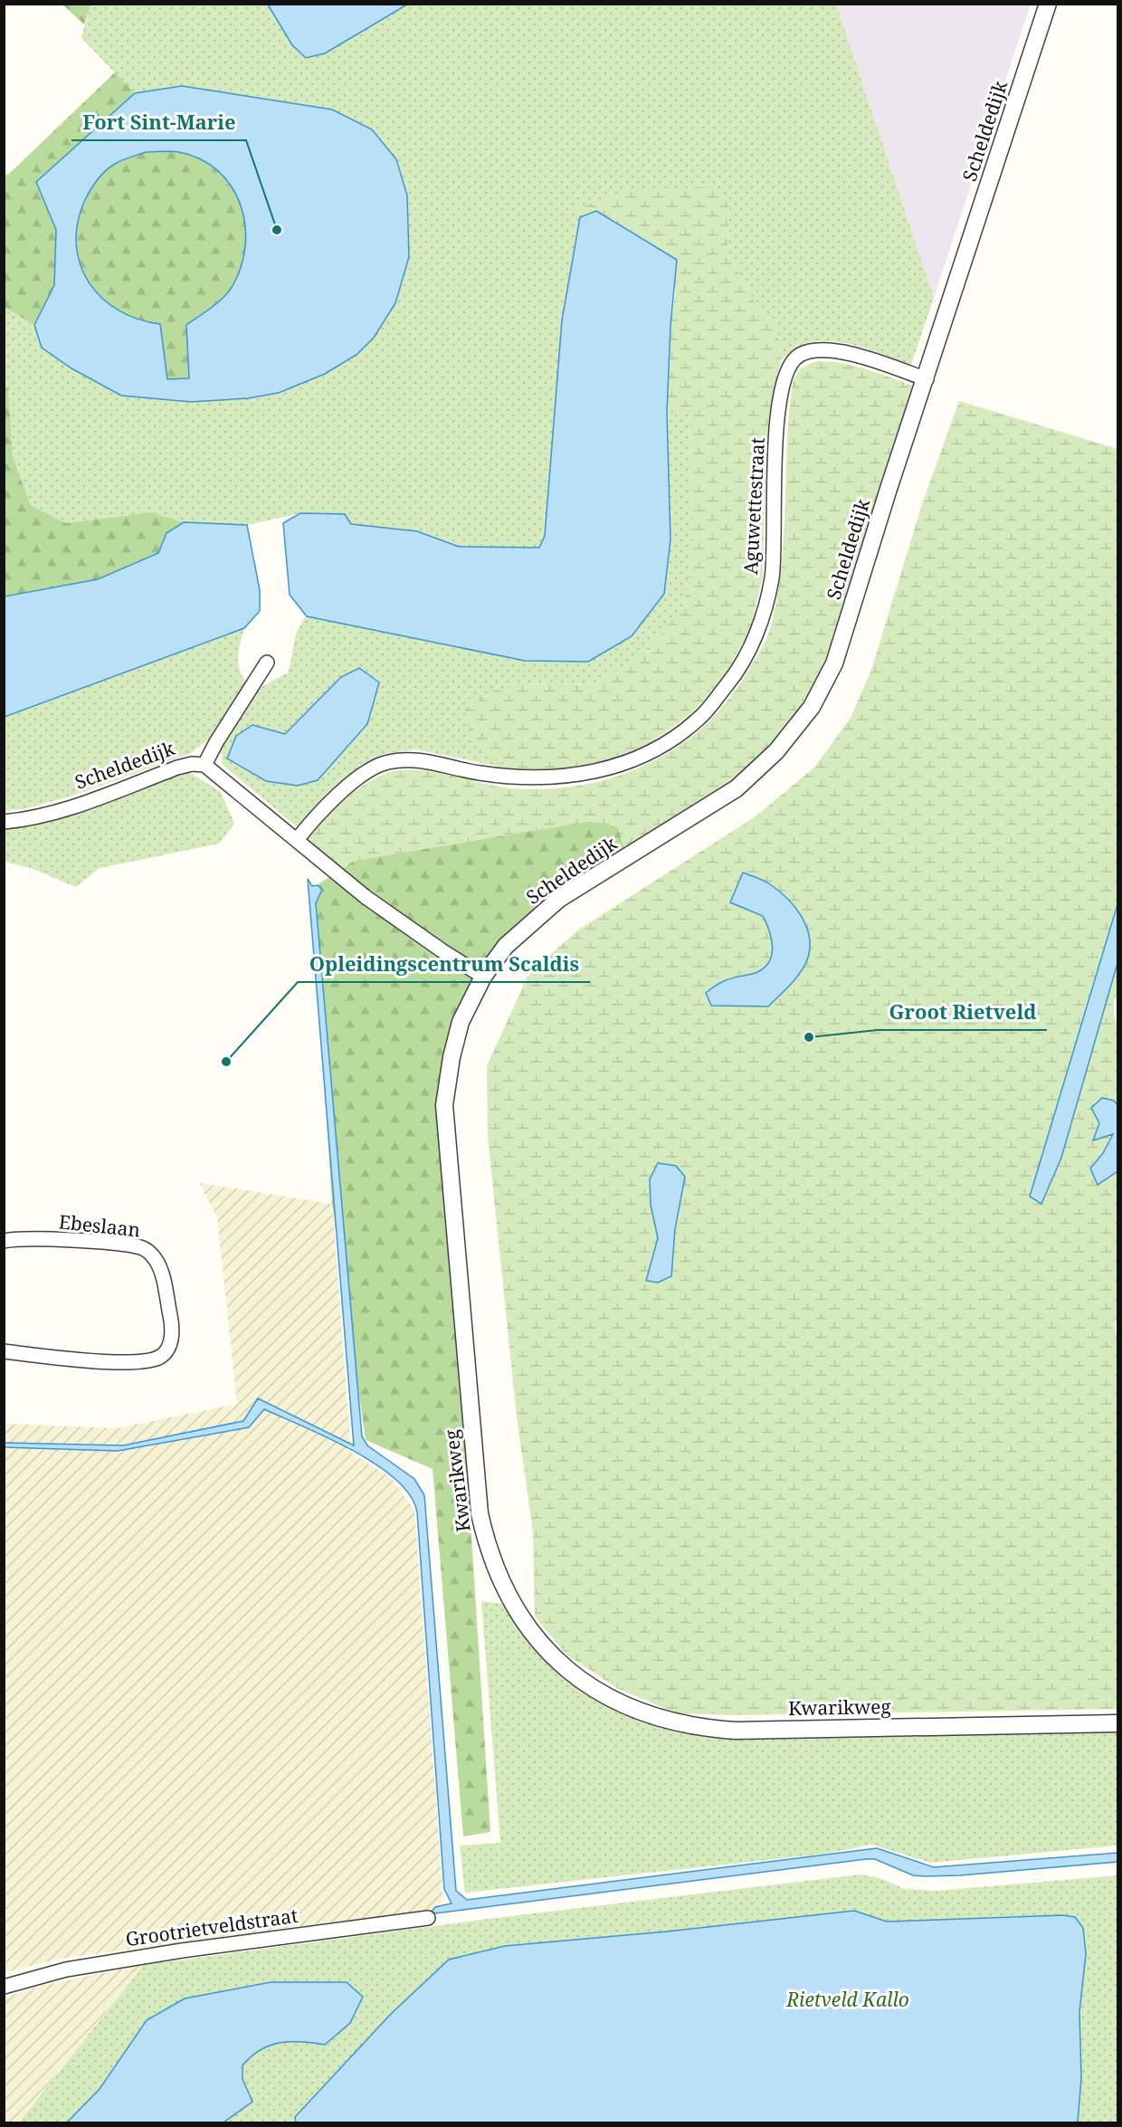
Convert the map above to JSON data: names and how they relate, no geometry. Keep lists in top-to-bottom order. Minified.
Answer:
{"streets":{"street":["Scheldedijk","Aguwettestraat","Ebeslaan","Kwarikweg","Grootrietveldstraat"]},"crossings":[["Scheldedijk","Aguwettestraat"],["Scheldedijk","Kwarikweg"]],"parks":["Rietveld Kallo"],"places":["Fort Sint-Marie","Groot Rietveld","Opleidingscentrum Scaldis"]}
